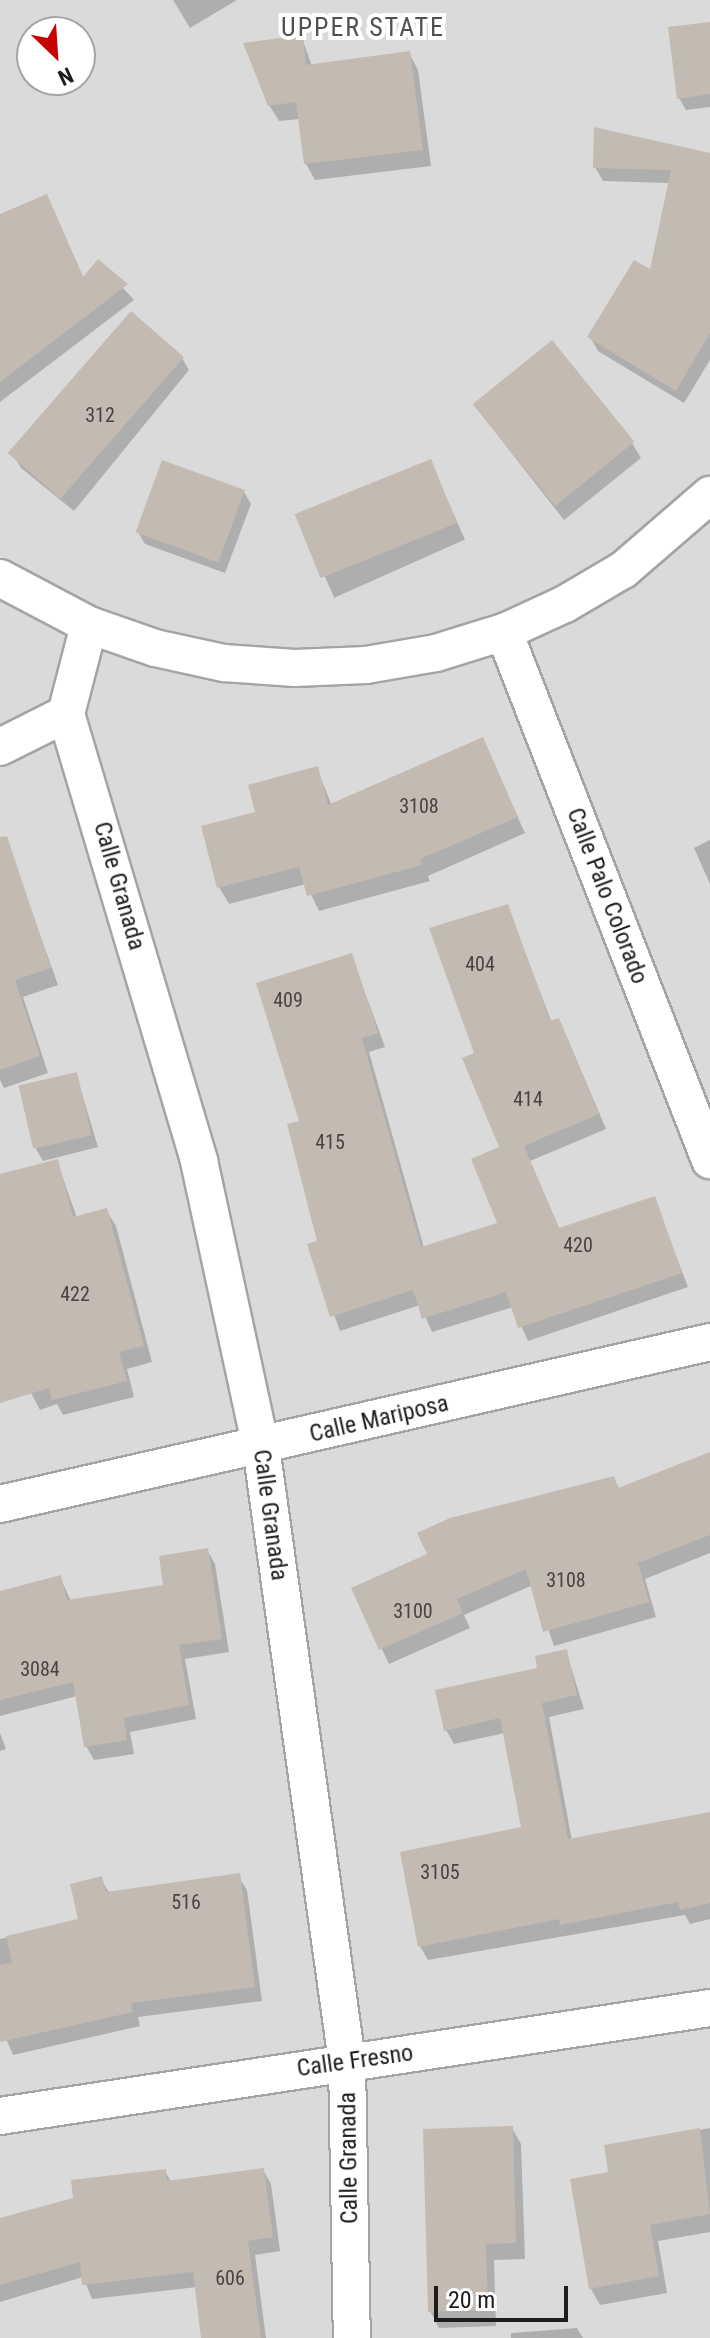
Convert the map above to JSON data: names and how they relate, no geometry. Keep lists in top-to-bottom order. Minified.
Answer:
{"streets":{"street":["Calle Granada","Calle Palo Colorado","Calle Mariposa","Calle Fresno"]},"crossings":[["Calle Granada","Calle Mariposa"],["Calle Granada","Calle Fresno"]],"districts":["UPPER STATE"],"house_numbers":["312","3108","404","409","414","415","420","422","3108","3100","3084","3105","516","606"],"scale_bar":"20 m","north":"bottom right"}
